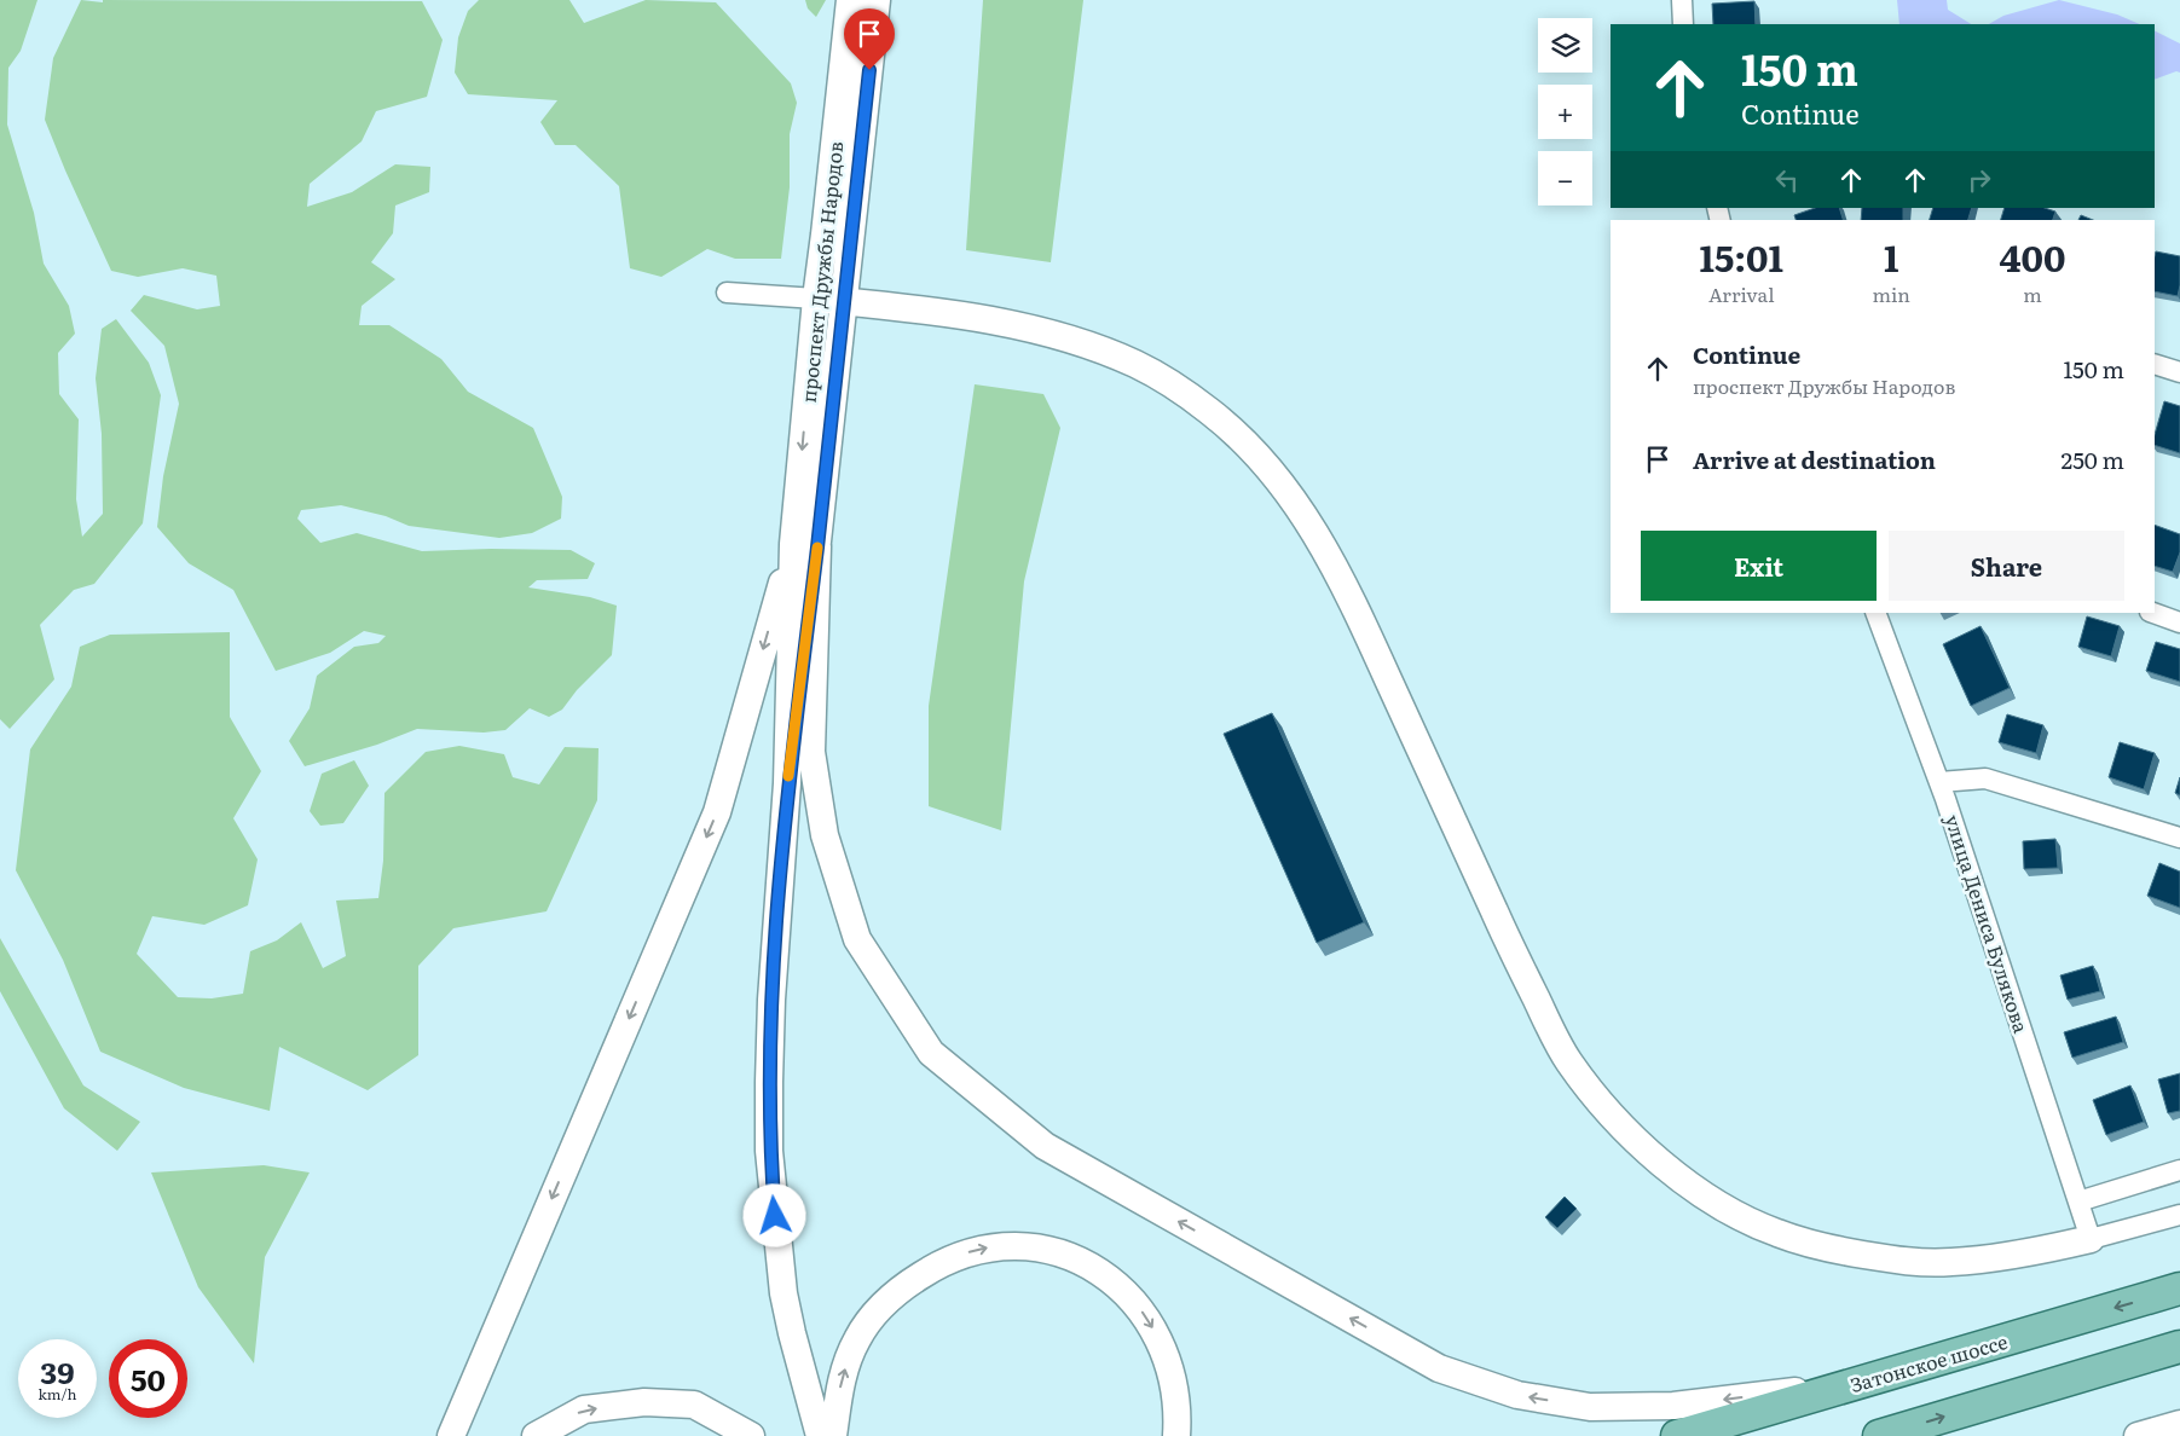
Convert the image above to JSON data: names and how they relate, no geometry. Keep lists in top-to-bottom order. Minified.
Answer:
{"streets":{"main road":["проспект Дружбы Народов","Затонское шоссе"],"street":["улица Дениса Булякова"]},"page":{"map_buttons":["+","−"],"turn":["150 m","Continue"],"eta":["15:01","Arrival","1","min","400","m"],"list":[{"name":"Continue","note":"проспект Дружбы Народов","value":"150 m"},{"name":"Arrive at destination","value":"250 m"}],"buttons":["Exit","Share"],"speed":"39 km/h","limit":"50"}}
